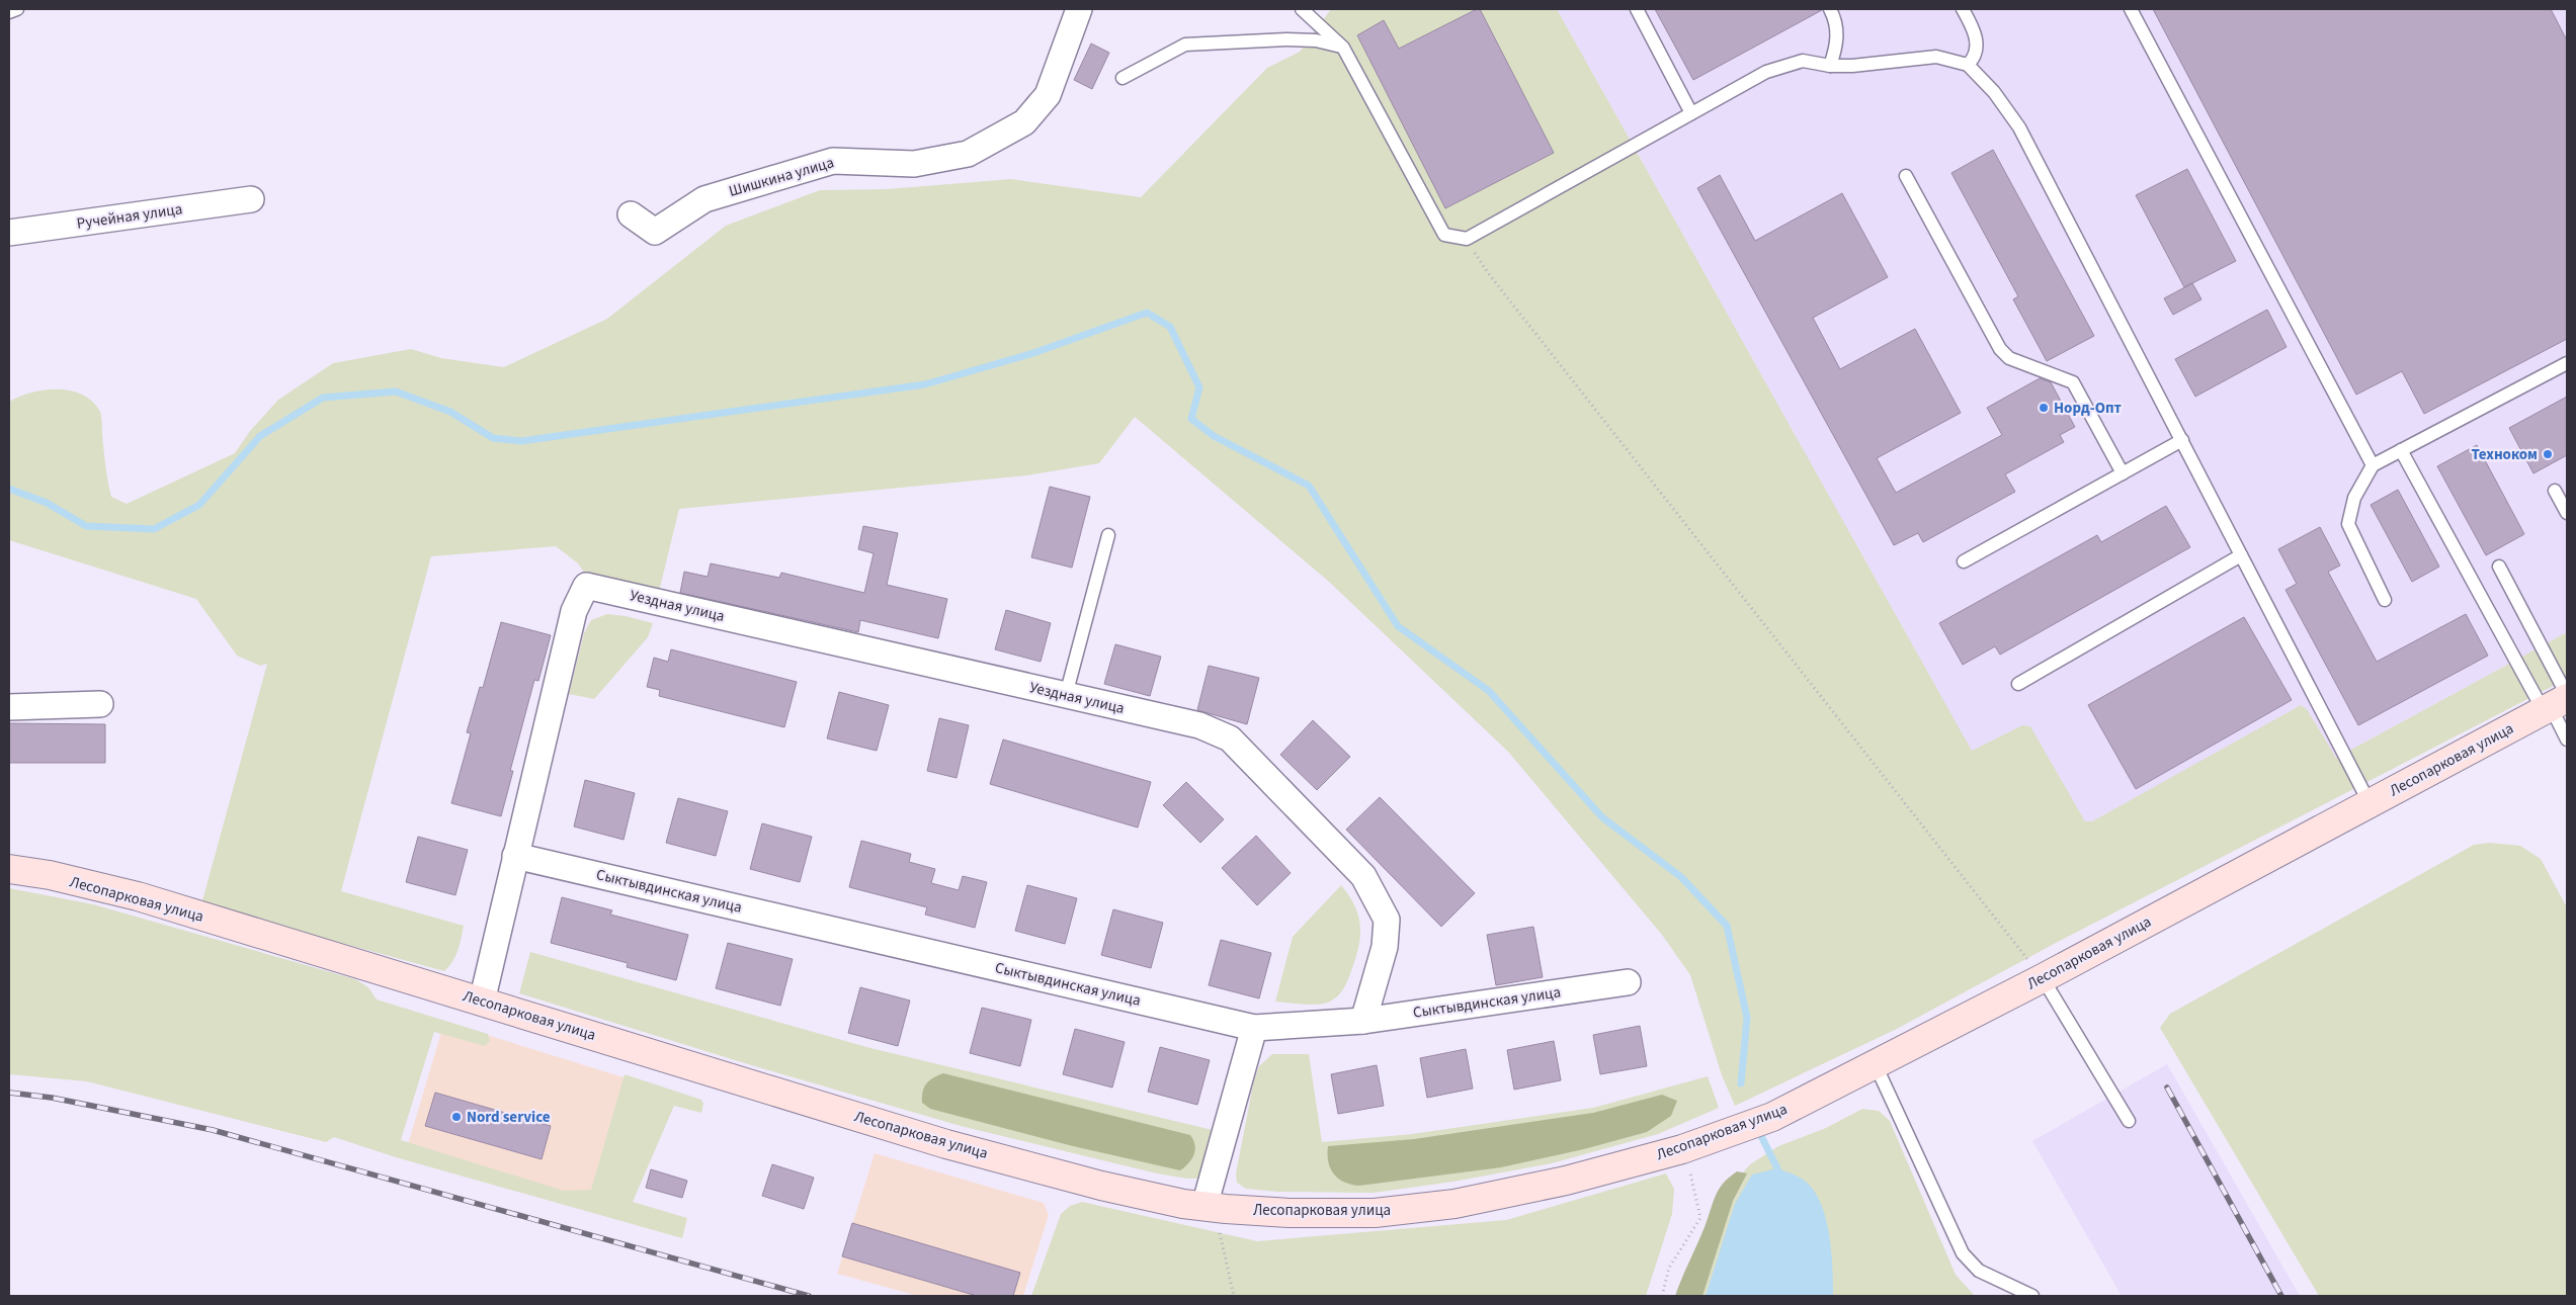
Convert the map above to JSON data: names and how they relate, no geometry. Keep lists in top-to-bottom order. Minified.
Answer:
{"streets":{"street":["Шишкина улица","Ручейная улица","Уездная улица","Лесопарковая улица","Сыктывдинская улица"]},"crossings":[["Уездная улица","Сыктывдинская улица"]],"places":["Норд-Опт","Техноком","Nord service"]}
